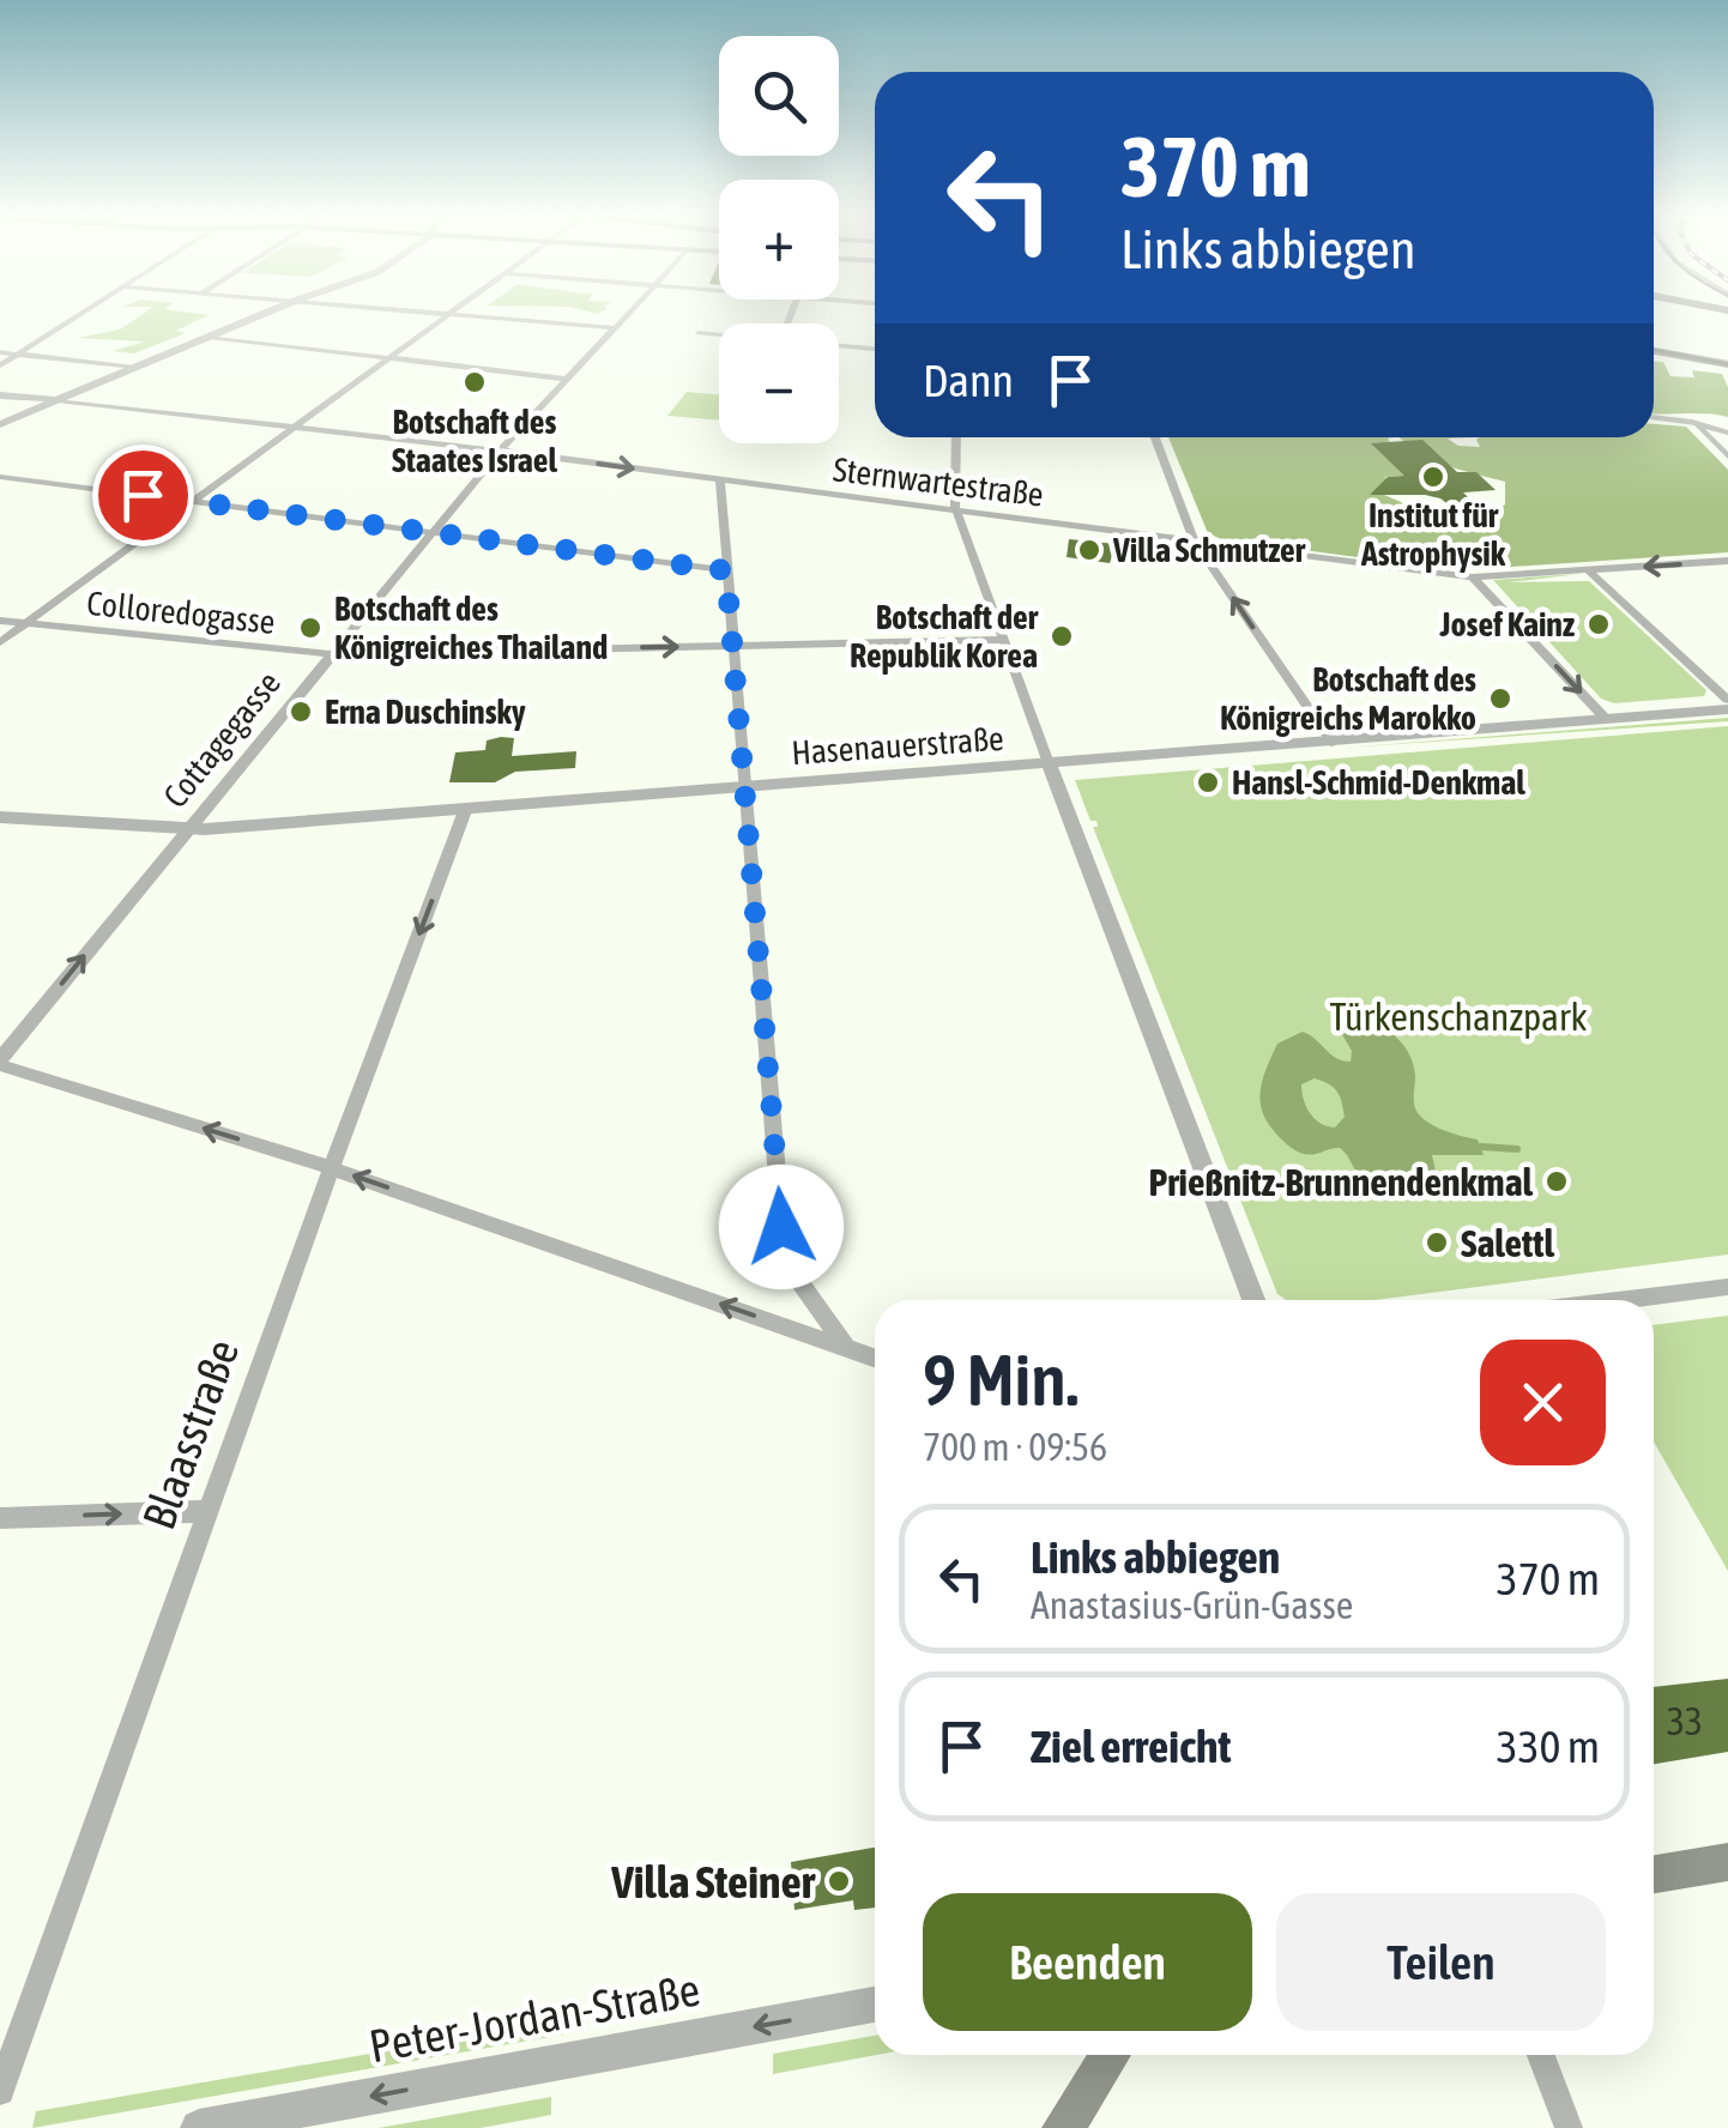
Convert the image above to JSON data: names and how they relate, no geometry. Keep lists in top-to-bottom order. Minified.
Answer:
{"streets":{"street":["Sternwartestraße","Colloredogasse","Cottagegasse","Hasenauerstraße","Blaasstraße","Peter-Jordan-Straße"]},"crossings":[["Sternwartestraße","Cottagegasse"],["Colloredogasse","Cottagegasse"],["Cottagegasse","Hasenauerstraße"],["Hasenauerstraße","Blaasstraße"]],"one_way":["Peter-Jordan-Straße"],"parks":["Türkenschanzpark"],"places":["Botschaft des Staates Israel","Institut für Astrophysik","Villa Schmutzer","Josef Kainz","Botschaft des Königreiches Thailand","Botschaft der Republik Korea","Botschaft des Königreichs Marokko","Erna Duschinsky","Hansl-Schmid-Denkmal","Prießnitz-Brunnendenkmal","Salettl","Villa Steiner"],"house_numbers":["33"],"page":{"map_buttons":["+","−"],"turn":["370 m","Links abbiegen"],"then":"Dann","heading":["9 Min.","700 m · 09:56"],"list":[{"name":"Links abbiegen","note":"Anastasius-Grün-Gasse","value":"370 m"},{"name":"Ziel erreicht","value":"330 m"}],"buttons":["Beenden","Teilen"]}}
